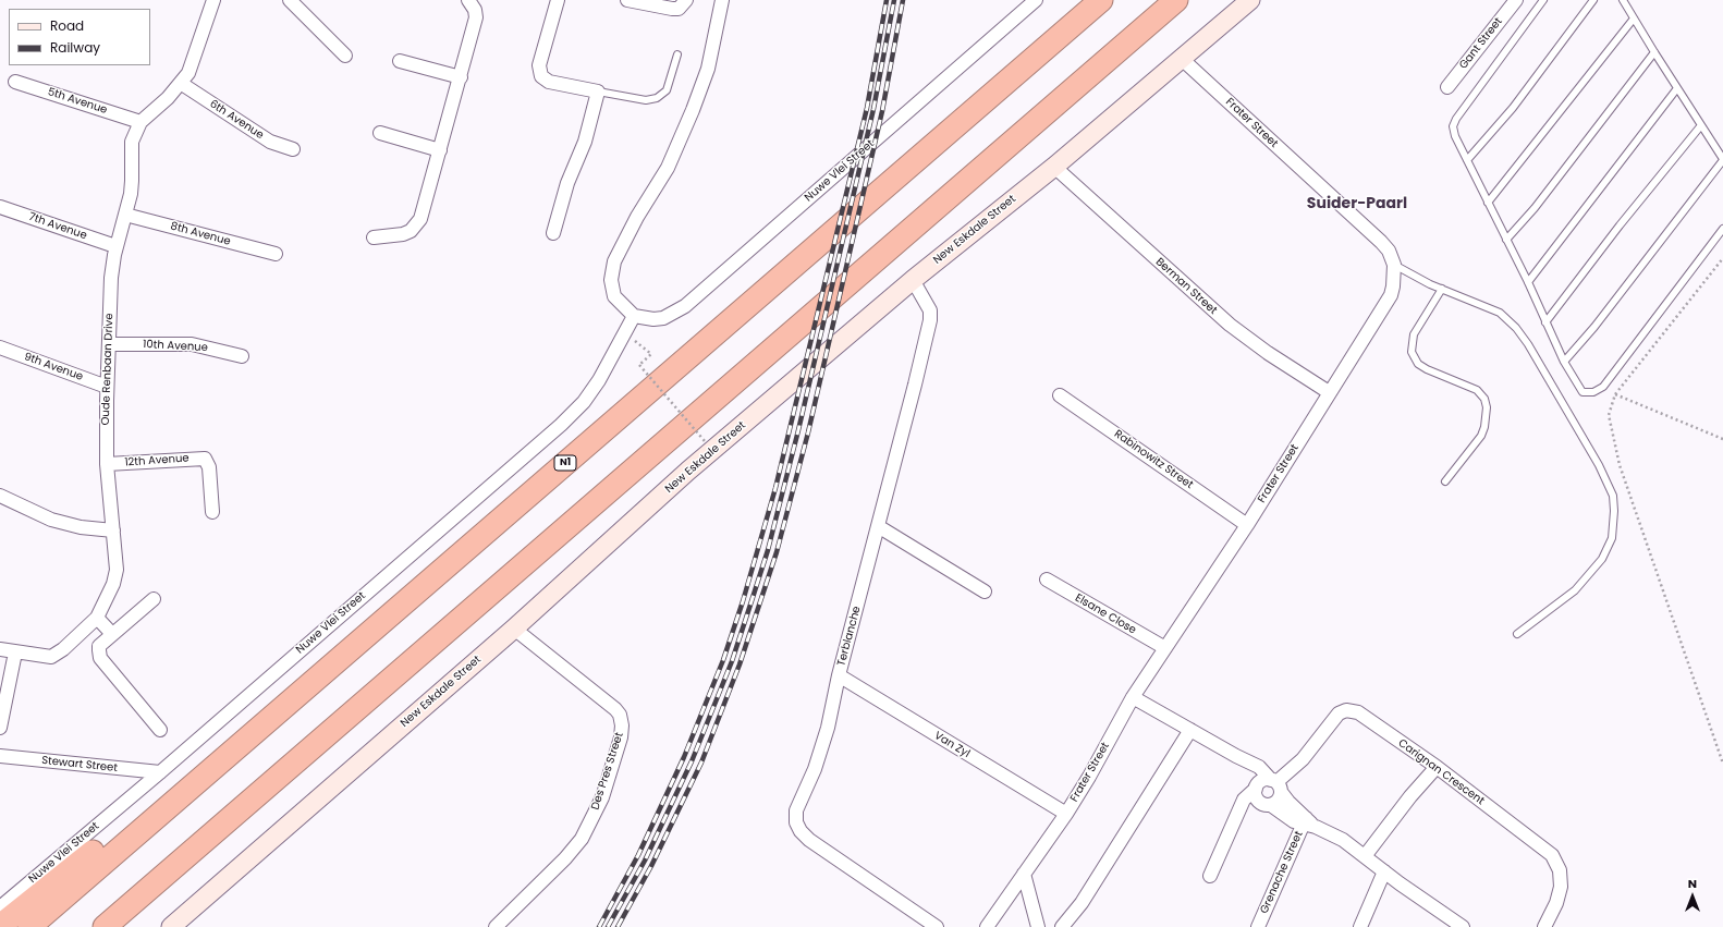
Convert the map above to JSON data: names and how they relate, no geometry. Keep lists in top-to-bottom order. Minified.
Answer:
{"streets":{"highway":["N1"],"street":["Gant Street","5th Avenue","6th Avenue","Frater Street","Nuwe Vlei Street","7th Avenue","New Eskdale Street","8th Avenue","Berman Street","10th Avenue","9th Avenue","Oude Renbaan Drive","Rabinowitz Street","12th Avenue","Elsane Close","Terblanche","Van Zyl","Stewart Street","Des Pres Street","Carignan Crescent","Grenache Street"]},"crossings":[["5th Avenue","Oude Renbaan Drive"],["6th Avenue","Oude Renbaan Drive"],["Frater Street","New Eskdale Street"],["Frater Street","Berman Street"],["Frater Street","Rabinowitz Street"],["Frater Street","Elsane Close"],["Frater Street","Van Zyl"],["Nuwe Vlei Street","Stewart Street"],["7th Avenue","Oude Renbaan Drive"],["New Eskdale Street","Berman Street"],["New Eskdale Street","Terblanche"],["New Eskdale Street","Des Pres Street"],["8th Avenue","Oude Renbaan Drive"],["10th Avenue","Oude Renbaan Drive"],["9th Avenue","Oude Renbaan Drive"],["Oude Renbaan Drive","12th Avenue"],["Terblanche","Van Zyl"]],"districts":["Suider-Paarl"],"legend":["Road","Railway"],"north":"top"}
